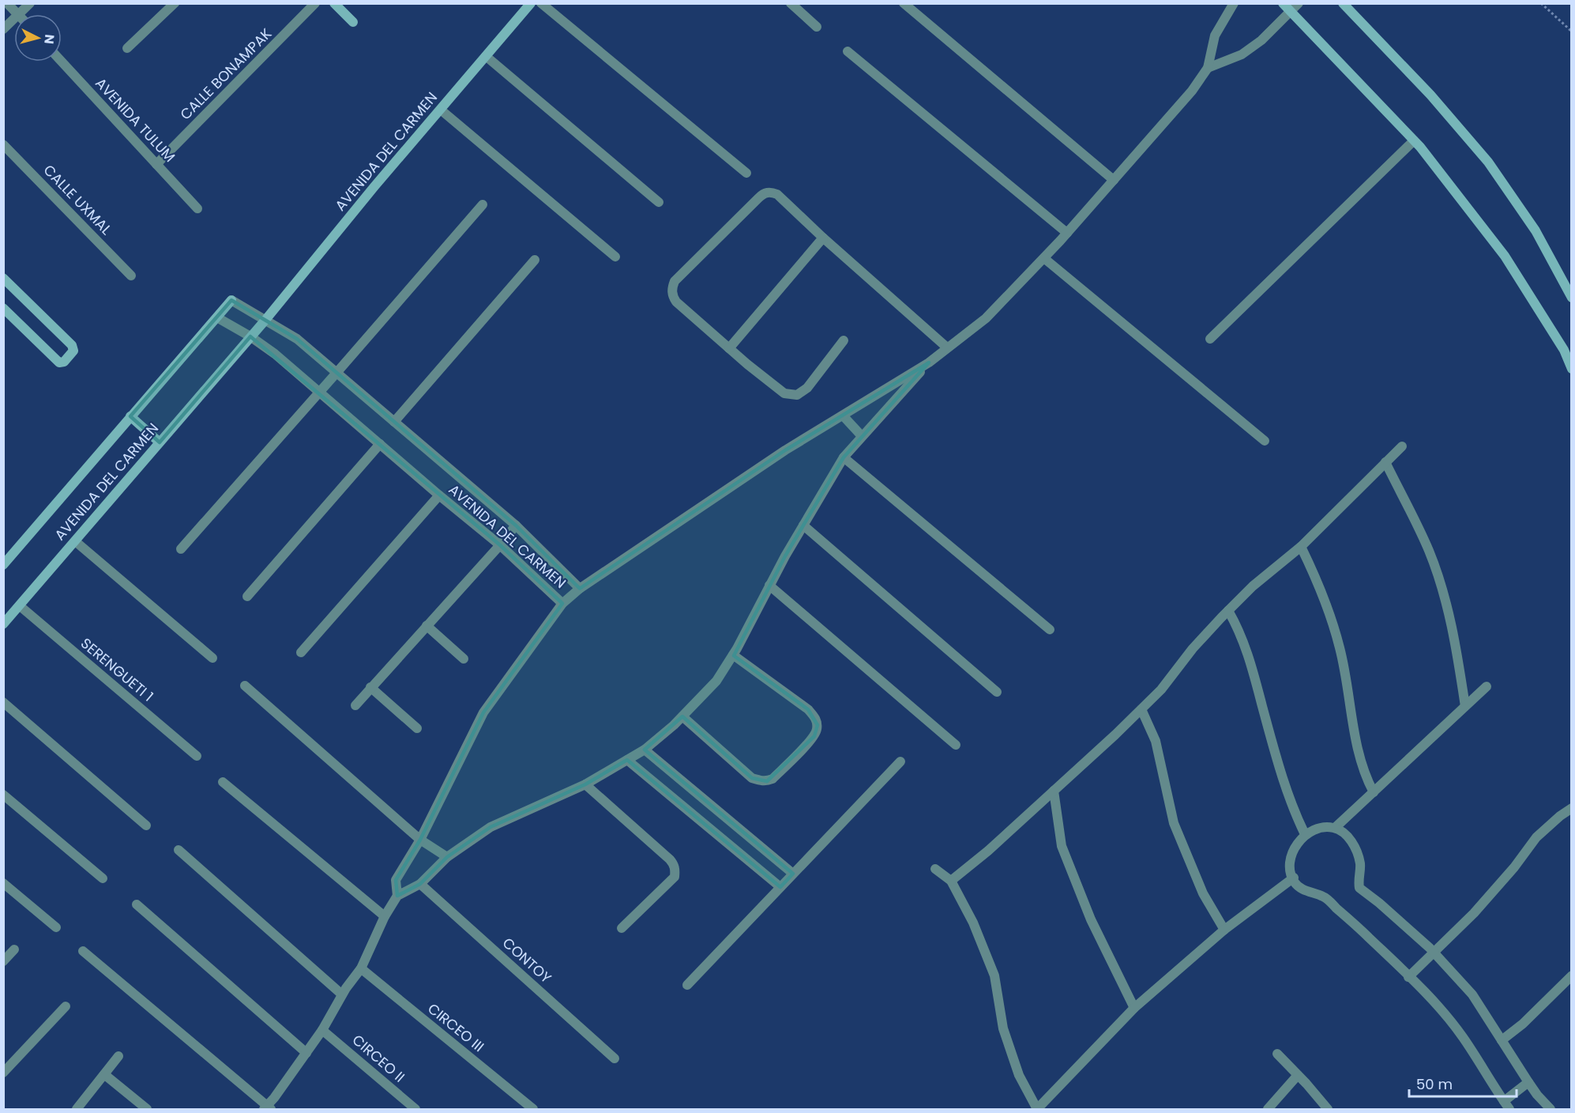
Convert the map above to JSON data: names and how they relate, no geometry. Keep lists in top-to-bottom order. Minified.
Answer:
{"streets":{"main road":["AVENIDA DEL CARMEN"],"street":["CALLE BONAMPAK","AVENIDA TULUM","CALLE UXMAL","SERENGUETI 1","CONTOY","CIRCEO III","CIRCEO II"]},"crossings":[["CALLE BONAMPAK","AVENIDA TULUM"],["AVENIDA DEL CARMEN","SERENGUETI 1"]],"scale_bar":"50 m","north":"right"}
